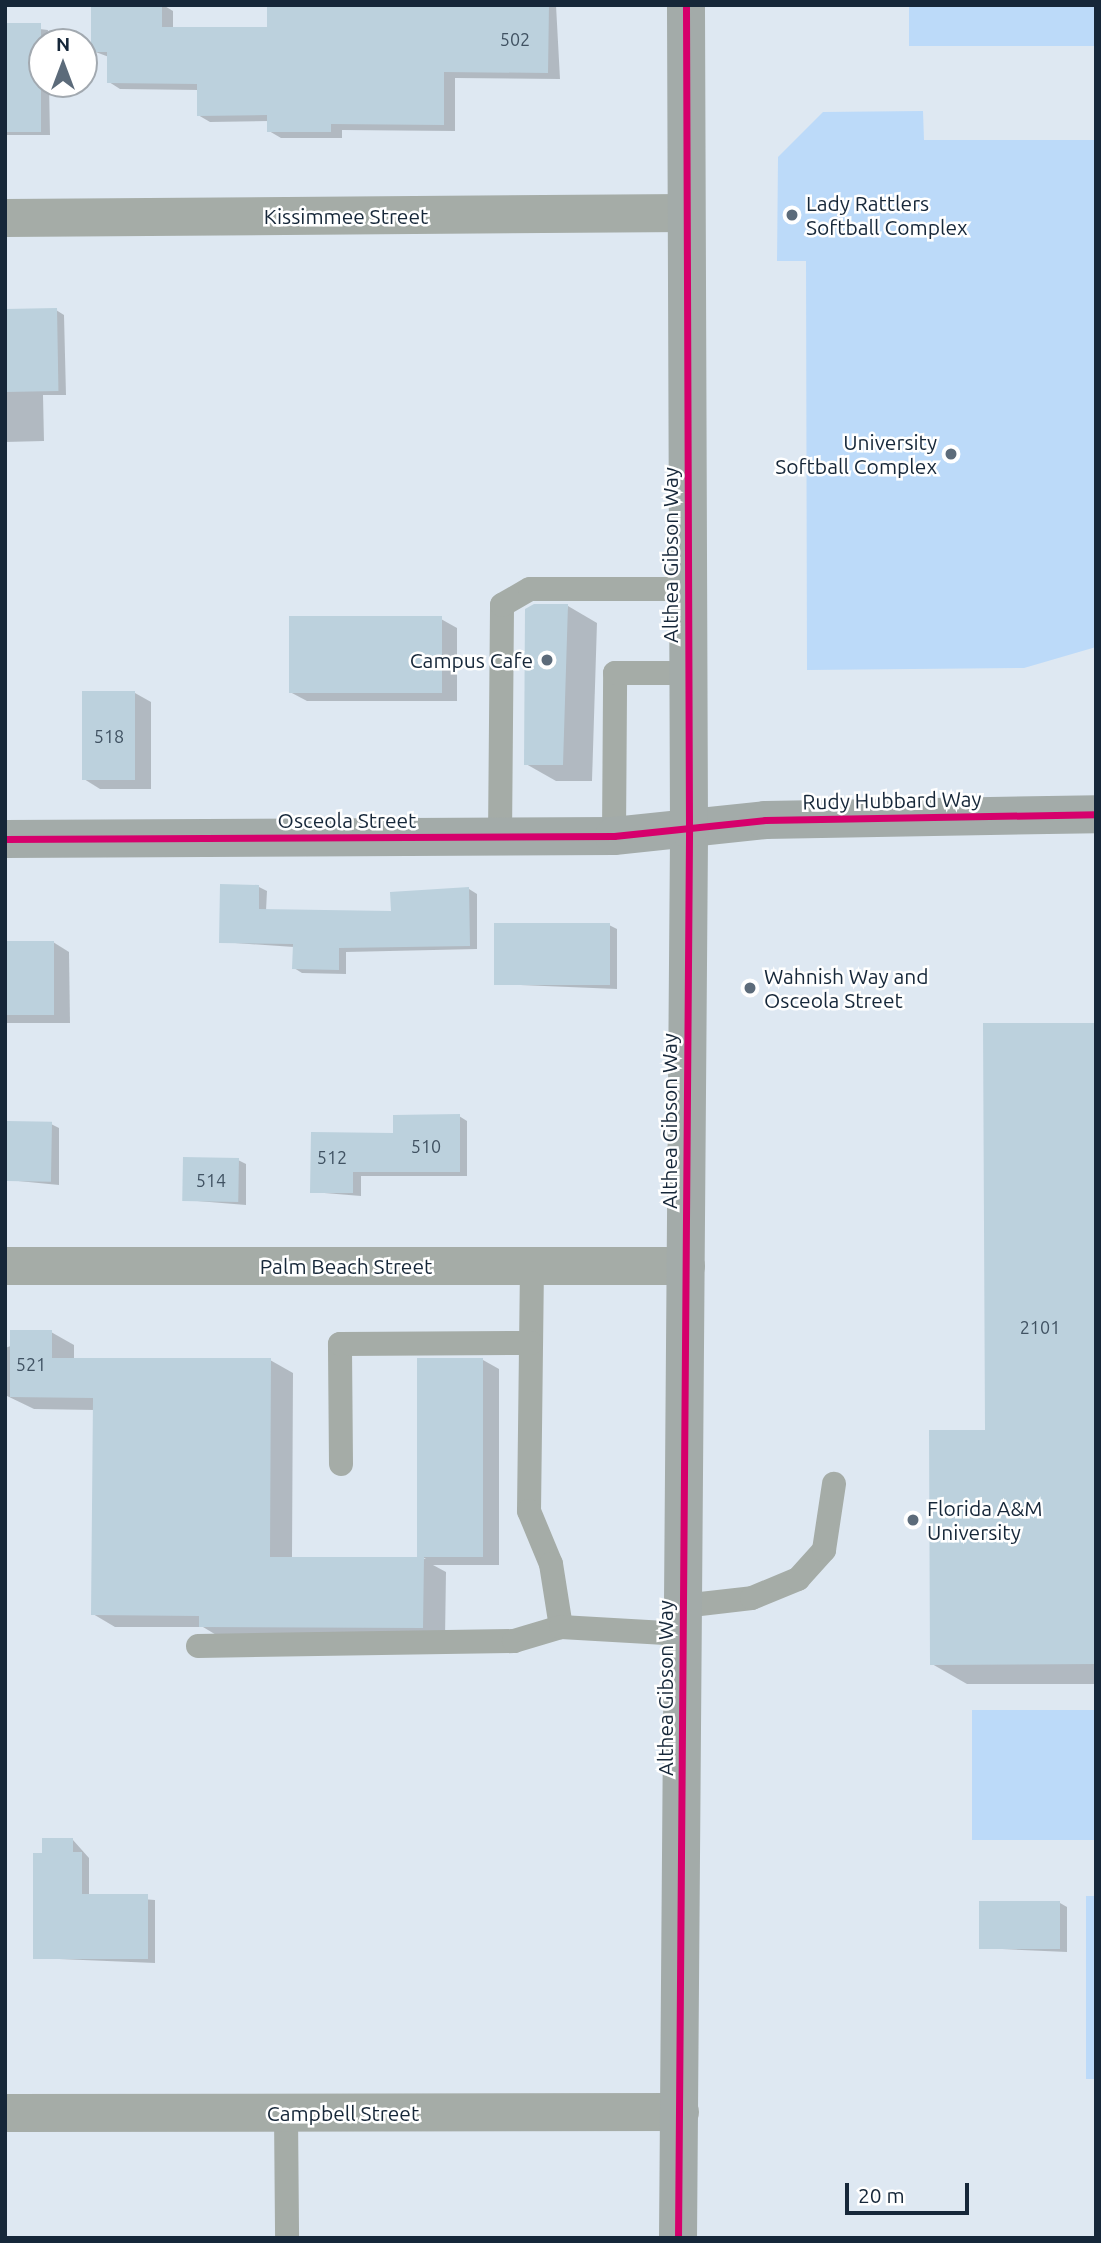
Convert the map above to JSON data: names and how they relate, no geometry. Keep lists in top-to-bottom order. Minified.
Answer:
{"streets":{"street":["Kissimmee Street","Althea Gibson Way","Rudy Hubbard Way","Osceola Street","Palm Beach Street","Campbell Street"]},"crossings":[["Kissimmee Street","Althea Gibson Way"],["Althea Gibson Way","Rudy Hubbard Way"],["Althea Gibson Way","Osceola Street"],["Althea Gibson Way","Palm Beach Street"],["Althea Gibson Way","Campbell Street"],["Rudy Hubbard Way","Osceola Street"]],"places":["Lady Rattlers Softball Complex","University Softball Complex","Campus Cafe","Wahnish Way and Osceola Street","Florida A&M University"],"house_numbers":["502","518","510","512","514","2101","521"],"scale_bar":"20 m","north":"top"}
